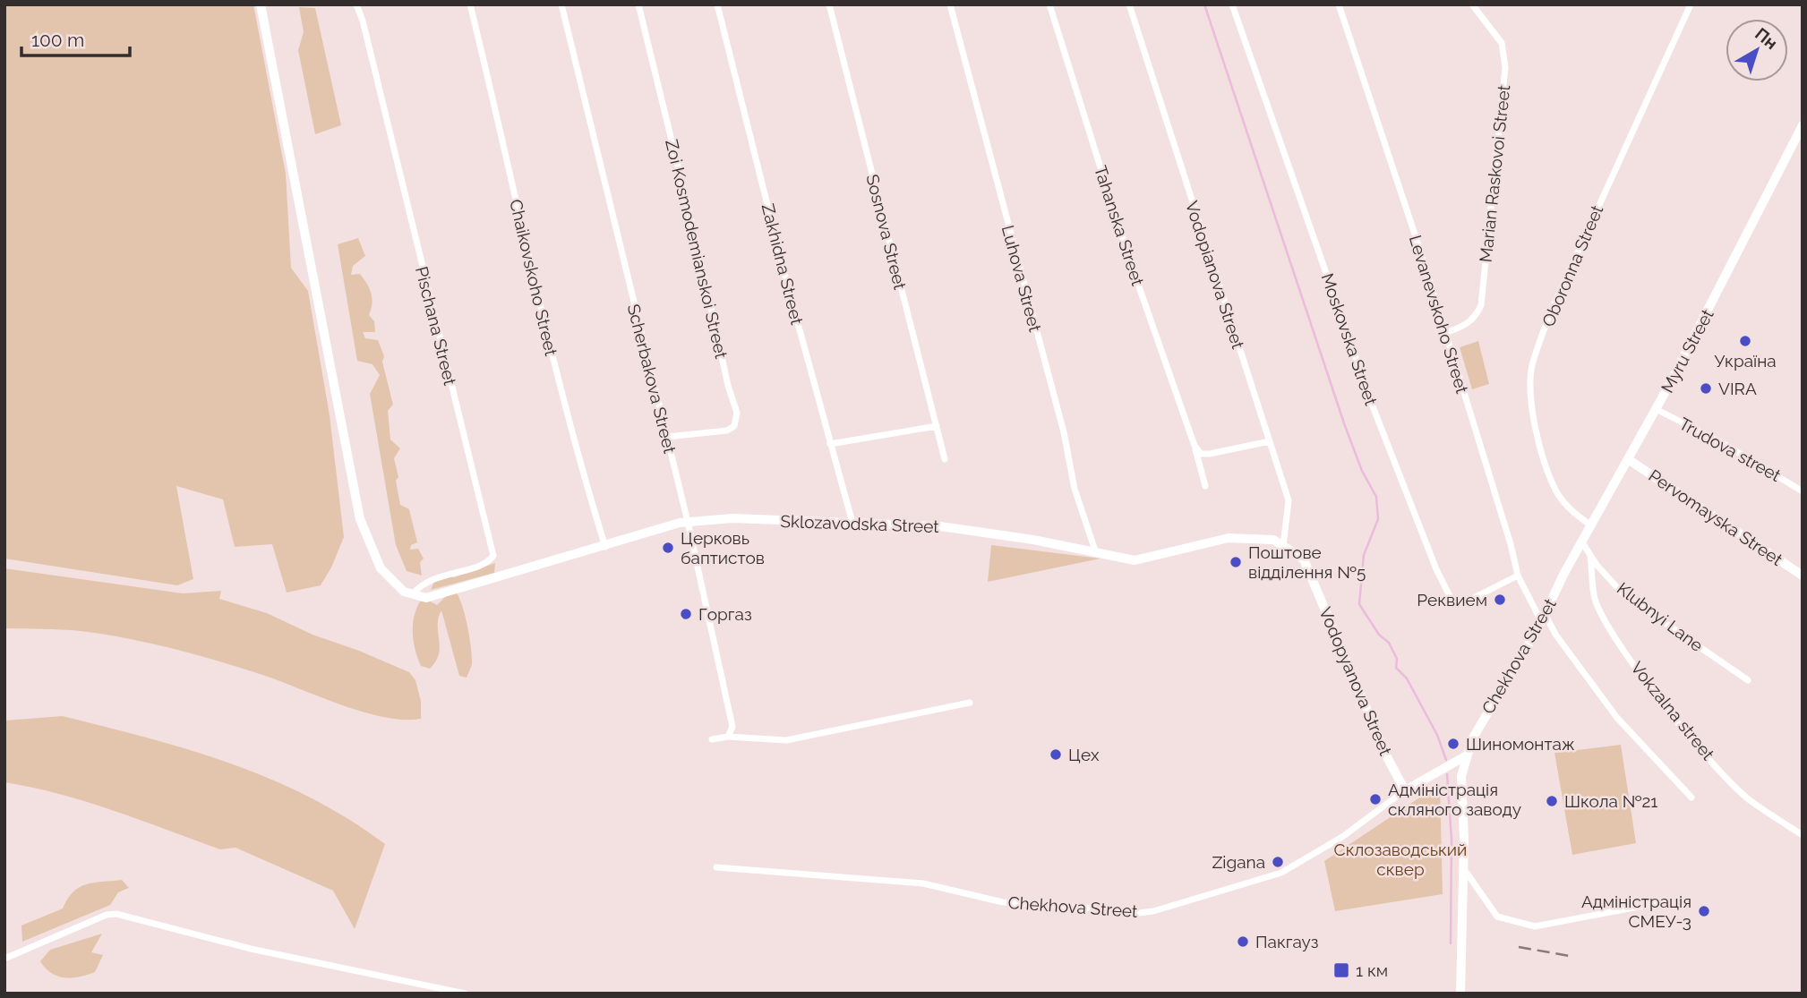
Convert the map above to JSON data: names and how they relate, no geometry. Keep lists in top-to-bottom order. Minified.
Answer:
{"streets":{"street":["Marian Raskovoi Street","Tahanska Street","Sosnova Street","Zoi Kosmodemianskoi Street","Zakhidna Street","Oboronna Street","Vodopianova Street","Chaikovskoho Street","Luhova Street","Levanevskoho Street","Pischana Street","Moskovska Street","Myru Street","Scherbakova Street","Trudova street","Pervomayska Street","Sklozavodska Street","Klubnyi Lane","Chekhova Street","Vodopyanova Street","Vokzalna street"]},"crossings":[["Marian Raskovoi Street","Levanevskoho Street"],["Zoi Kosmodemianskoi Street","Scherbakova Street"],["Zakhidna Street","Sklozavodska Street"],["Oboronna Street","Myru Street"],["Vodopianova Street","Sklozavodska Street"],["Vodopianova Street","Vodopyanova Street"],["Chaikovskoho Street","Sklozavodska Street"],["Luhova Street","Sklozavodska Street"],["Levanevskoho Street","Moskovska Street"],["Levanevskoho Street","Chekhova Street"],["Pischana Street","Sklozavodska Street"],["Myru Street","Trudova street"],["Myru Street","Pervomayska Street"],["Myru Street","Klubnyi Lane"],["Myru Street","Chekhova Street"],["Scherbakova Street","Sklozavodska Street"],["Sklozavodska Street","Vodopyanova Street"],["Klubnyi Lane","Vokzalna street"],["Chekhova Street","Vodopyanova Street"]],"parks":["Склозаводський сквер"],"places":{"other":["Україна","VIRA","Церковь баптистов","Поштове відділення №5","Реквием","Горгаз","Шиномонтаж","Цех","Адміністрація скляного заводу","Школа №21","Zigana","Адміністрація СМЕУ-3","Пакгауз"],"transit":["1 км"]},"scale_bar":"100 m","north":"top right"}
